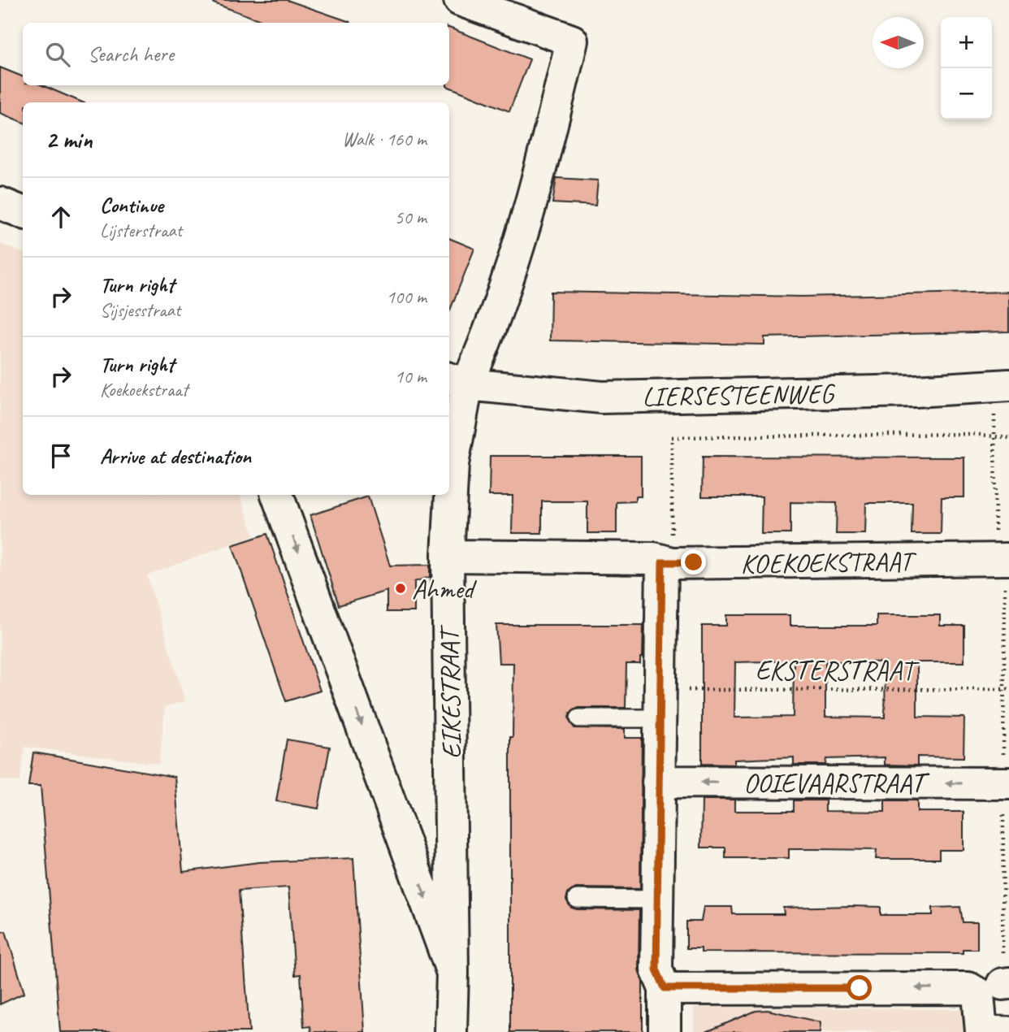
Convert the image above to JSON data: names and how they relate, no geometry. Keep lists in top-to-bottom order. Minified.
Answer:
{"streets":{"street":["LIERSESTEENWEG","KOEKOEKSTRAAT","EIKESTRAAT","OOIEVAARSTRAAT"],"path":["EKSTERSTRAAT"]},"crossings":[["LIERSESTEENWEG","EIKESTRAAT"],["KOEKOEKSTRAAT","EIKESTRAAT"]],"places":["Ahmed"],"north":"left","page":{"map_buttons":["+","−"],"search":"Search here","heading":["2 min","Walk · 160 m"],"list":[["Continue","Lijsterstraat","50 m"],["Turn right","Sijsjesstraat","100 m"],["Turn right","Koekoekstraat","10 m"],"Arrive at destination"]}}
